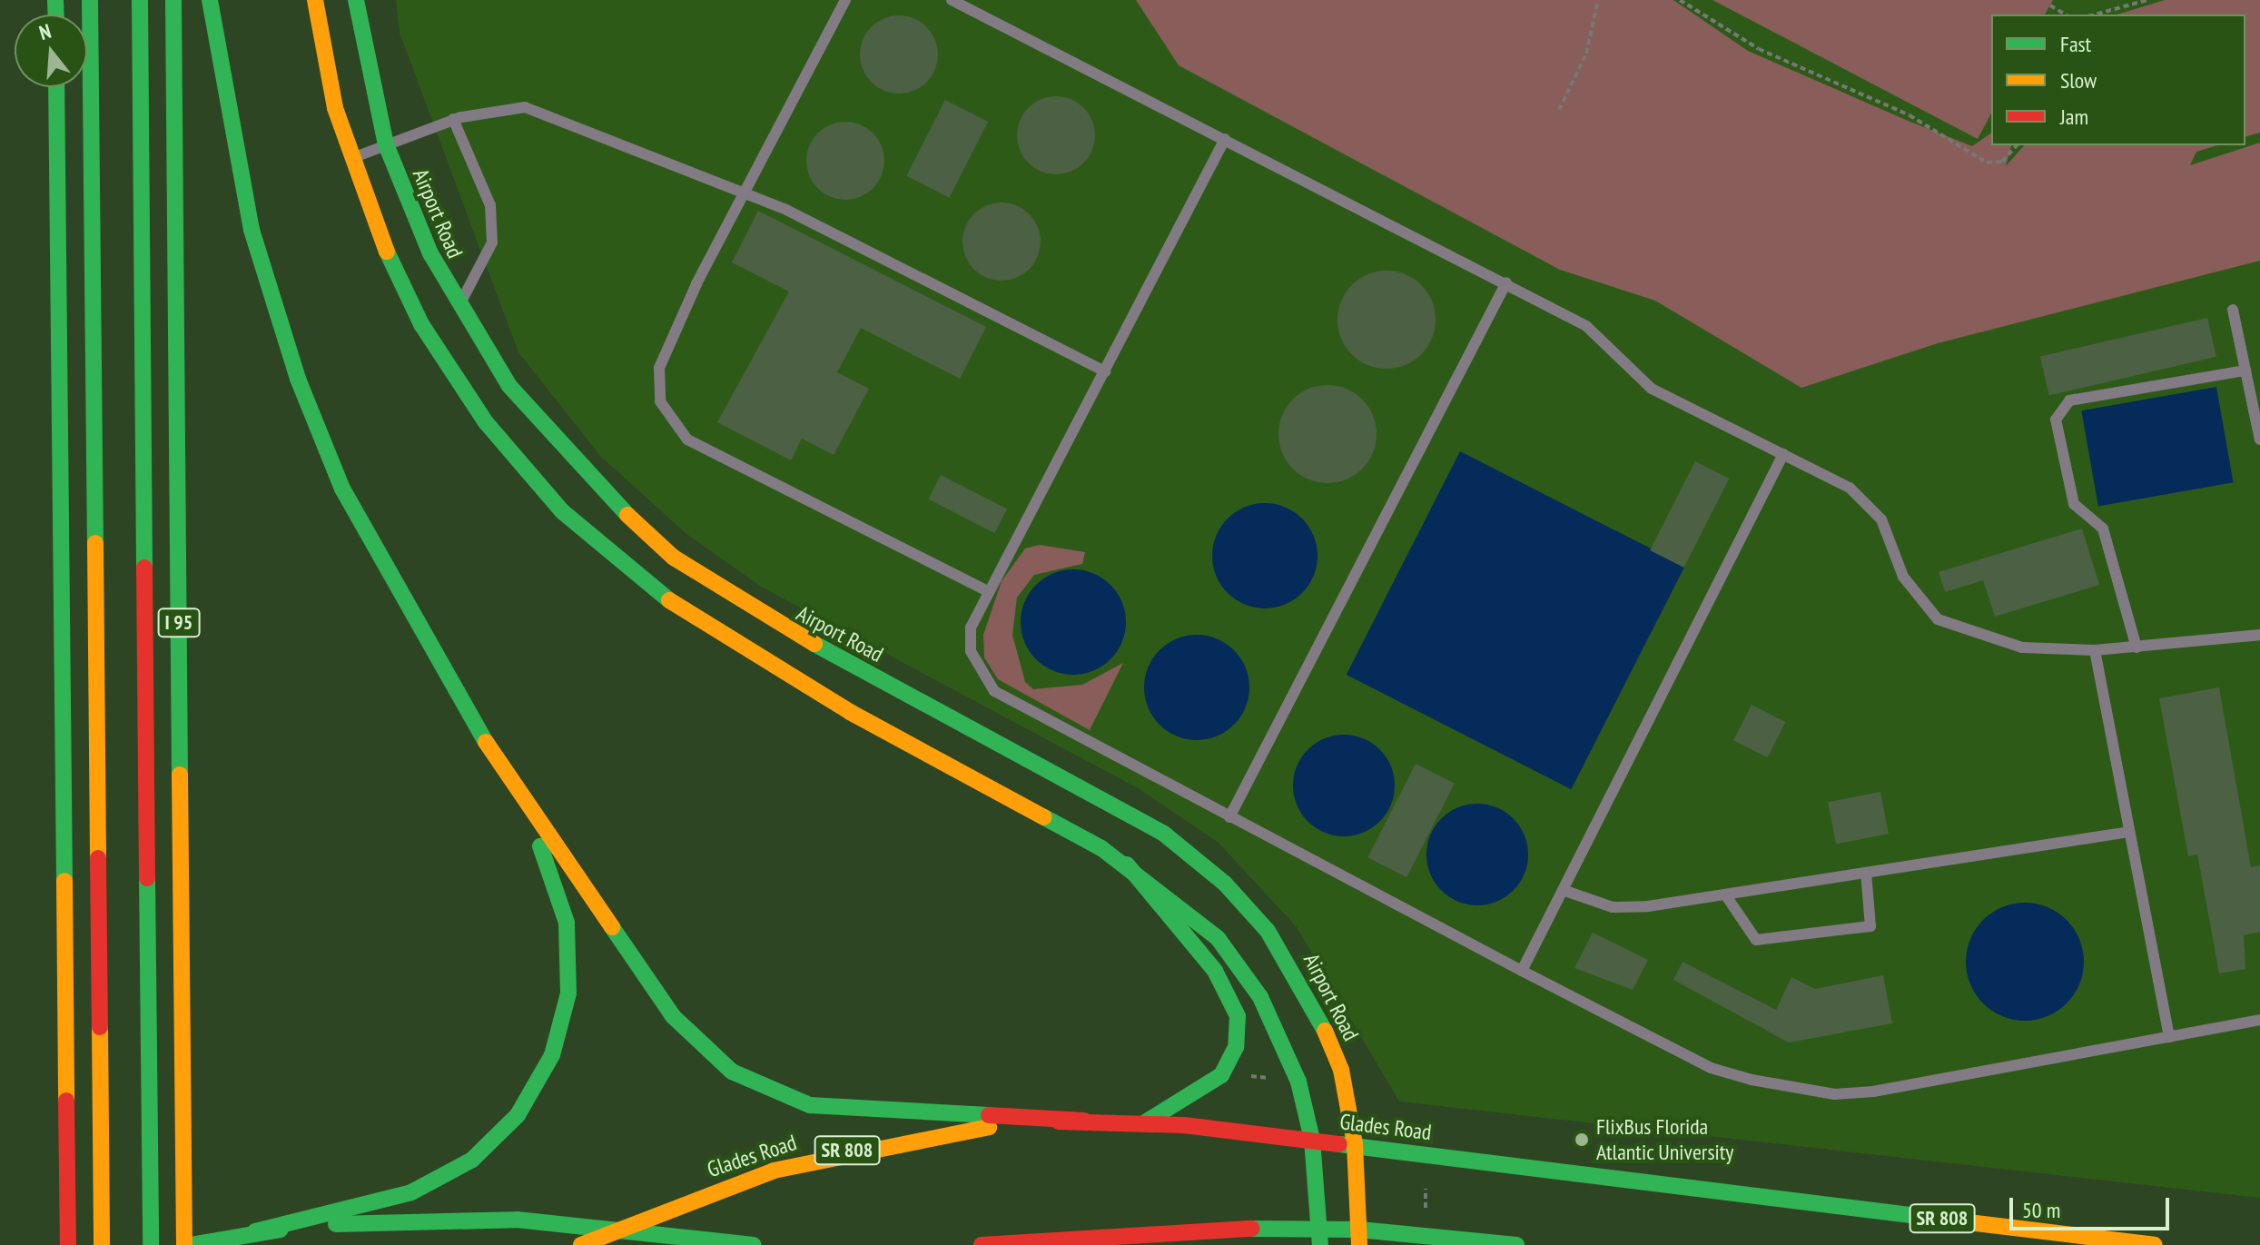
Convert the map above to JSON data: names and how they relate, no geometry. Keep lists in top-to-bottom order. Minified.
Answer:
{"streets":{"main road":["Airport Road","I 95","Glades Road","SR 808"]},"crossings":[["Airport Road","Glades Road"],["I 95","Glades Road"]],"places":["FlixBus Florida Atlantic University"],"legend":["Fast","Slow","Jam"],"scale_bar":"50 m","north":"top"}
